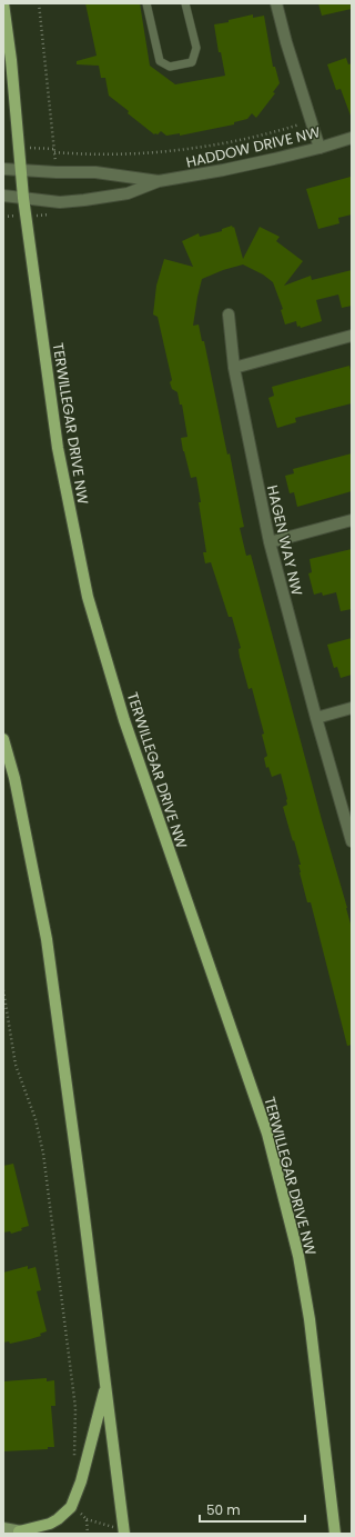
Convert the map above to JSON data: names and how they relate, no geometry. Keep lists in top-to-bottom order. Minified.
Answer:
{"streets":{"main road":["TERWILLEGAR DRIVE NW"],"street":["HADDOW DRIVE NW","HAGEN WAY NW"]},"crossings":[["HADDOW DRIVE NW","TERWILLEGAR DRIVE NW"]],"scale_bar":"50 m"}
